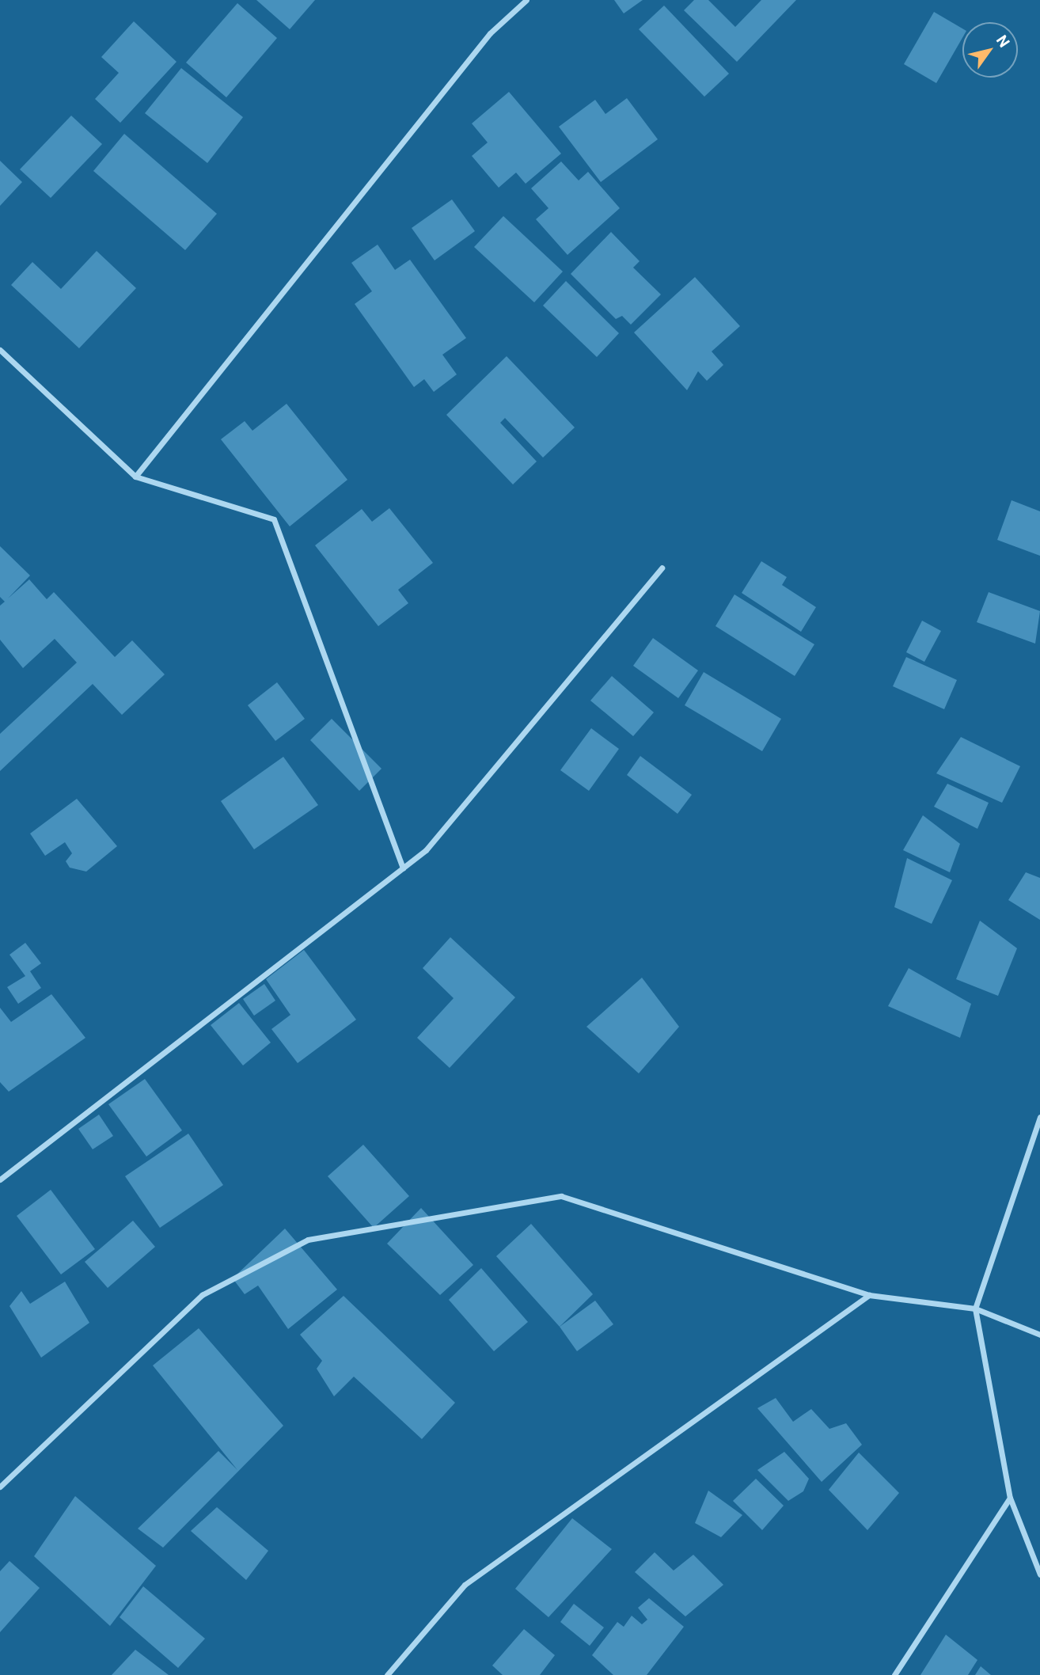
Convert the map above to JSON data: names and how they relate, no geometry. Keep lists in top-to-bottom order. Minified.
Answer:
{"north":"top right"}
